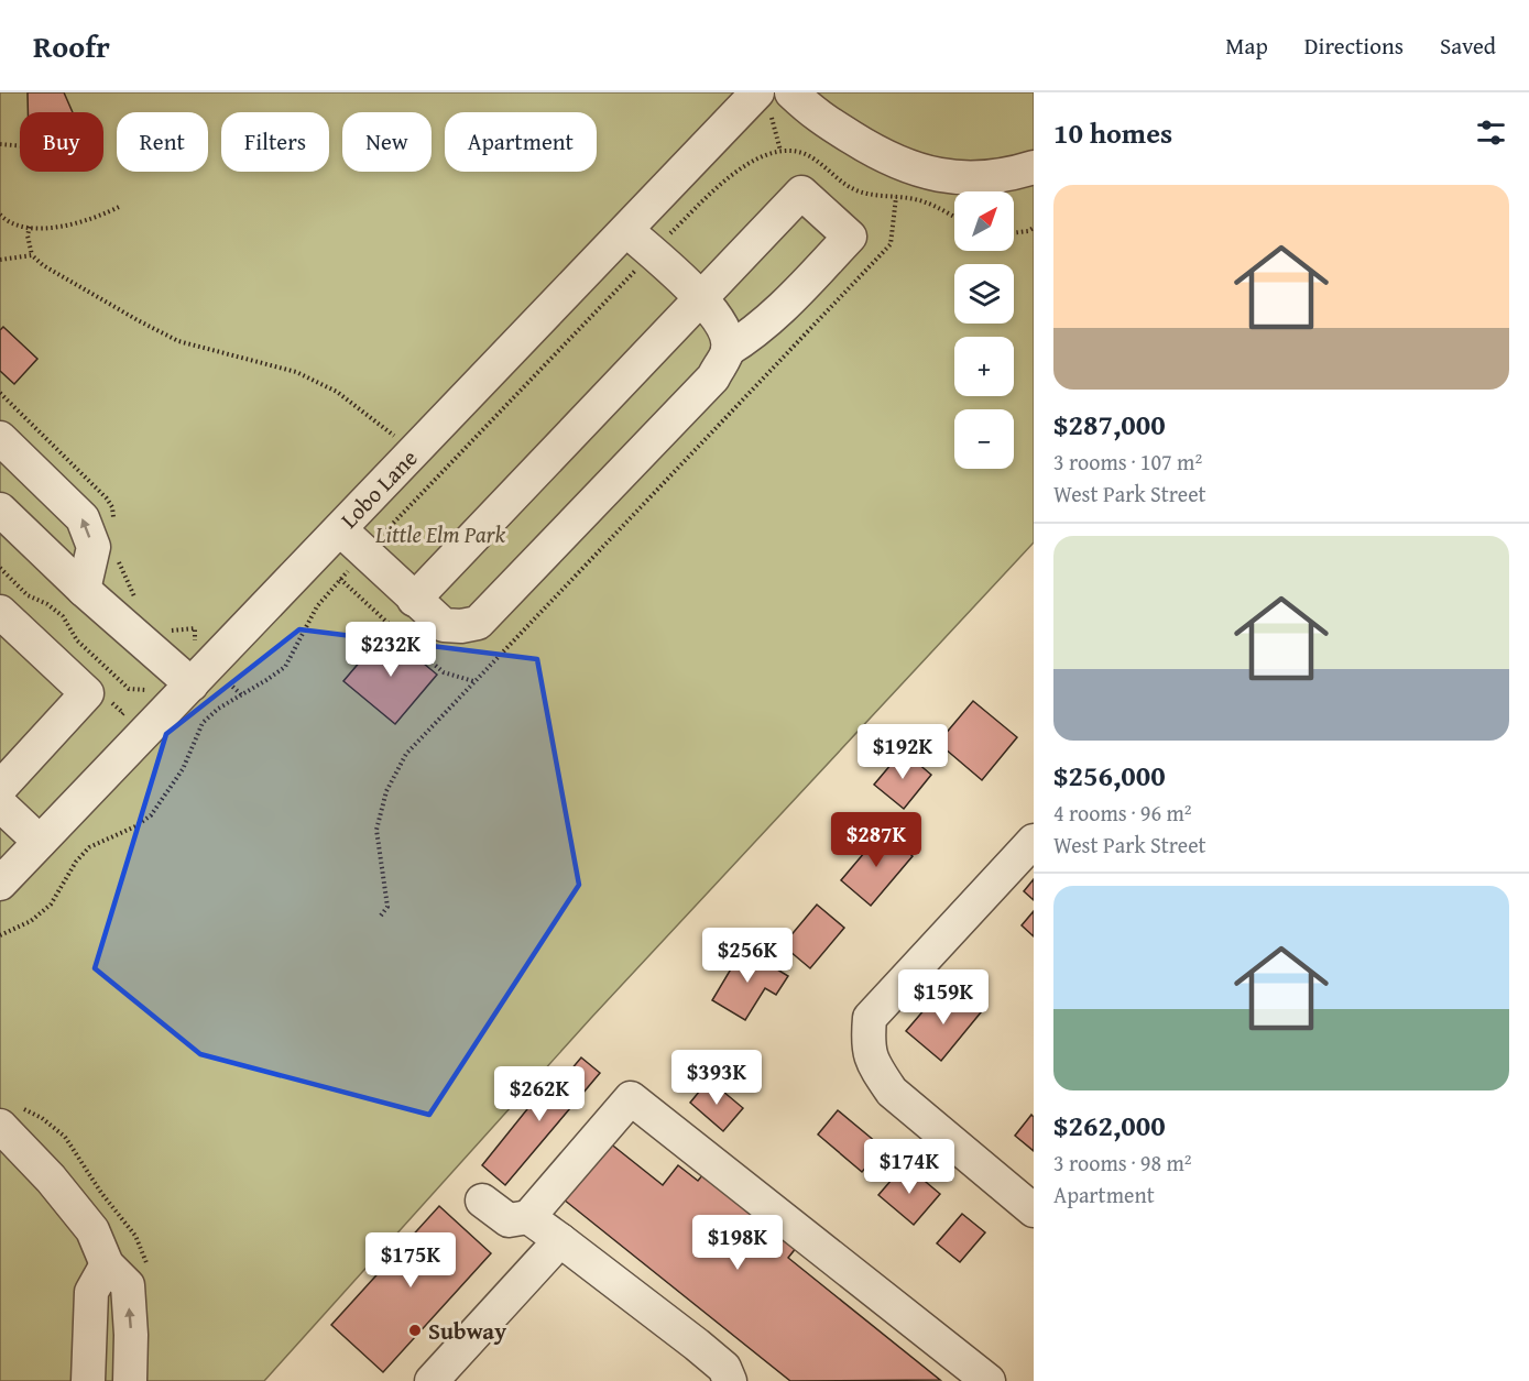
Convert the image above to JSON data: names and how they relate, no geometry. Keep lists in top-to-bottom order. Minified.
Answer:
{"streets":{"street":["Lobo Lane"]},"parks":["Little Elm Park"],"places":["Subway"],"north":"top right","page":{"header":"Roofr","nav":["Map","Directions","Saved"],"heading":"10 homes","chip":["Buy","Rent","Filters","New","Apartment"],"list":[{"name":"$287,000","note":"3 rooms · 107 m² · West Park Street"},{"name":"$256,000","note":"4 rooms · 96 m² · West Park Street"},{"name":"$262,000","note":"3 rooms · 98 m² · Apartment"}],"map_buttons":["+","−"],"price":["$232K","$192K","$287K","$256K","$159K","$393K","$262K","$174K","$198K","$175K"]}}
